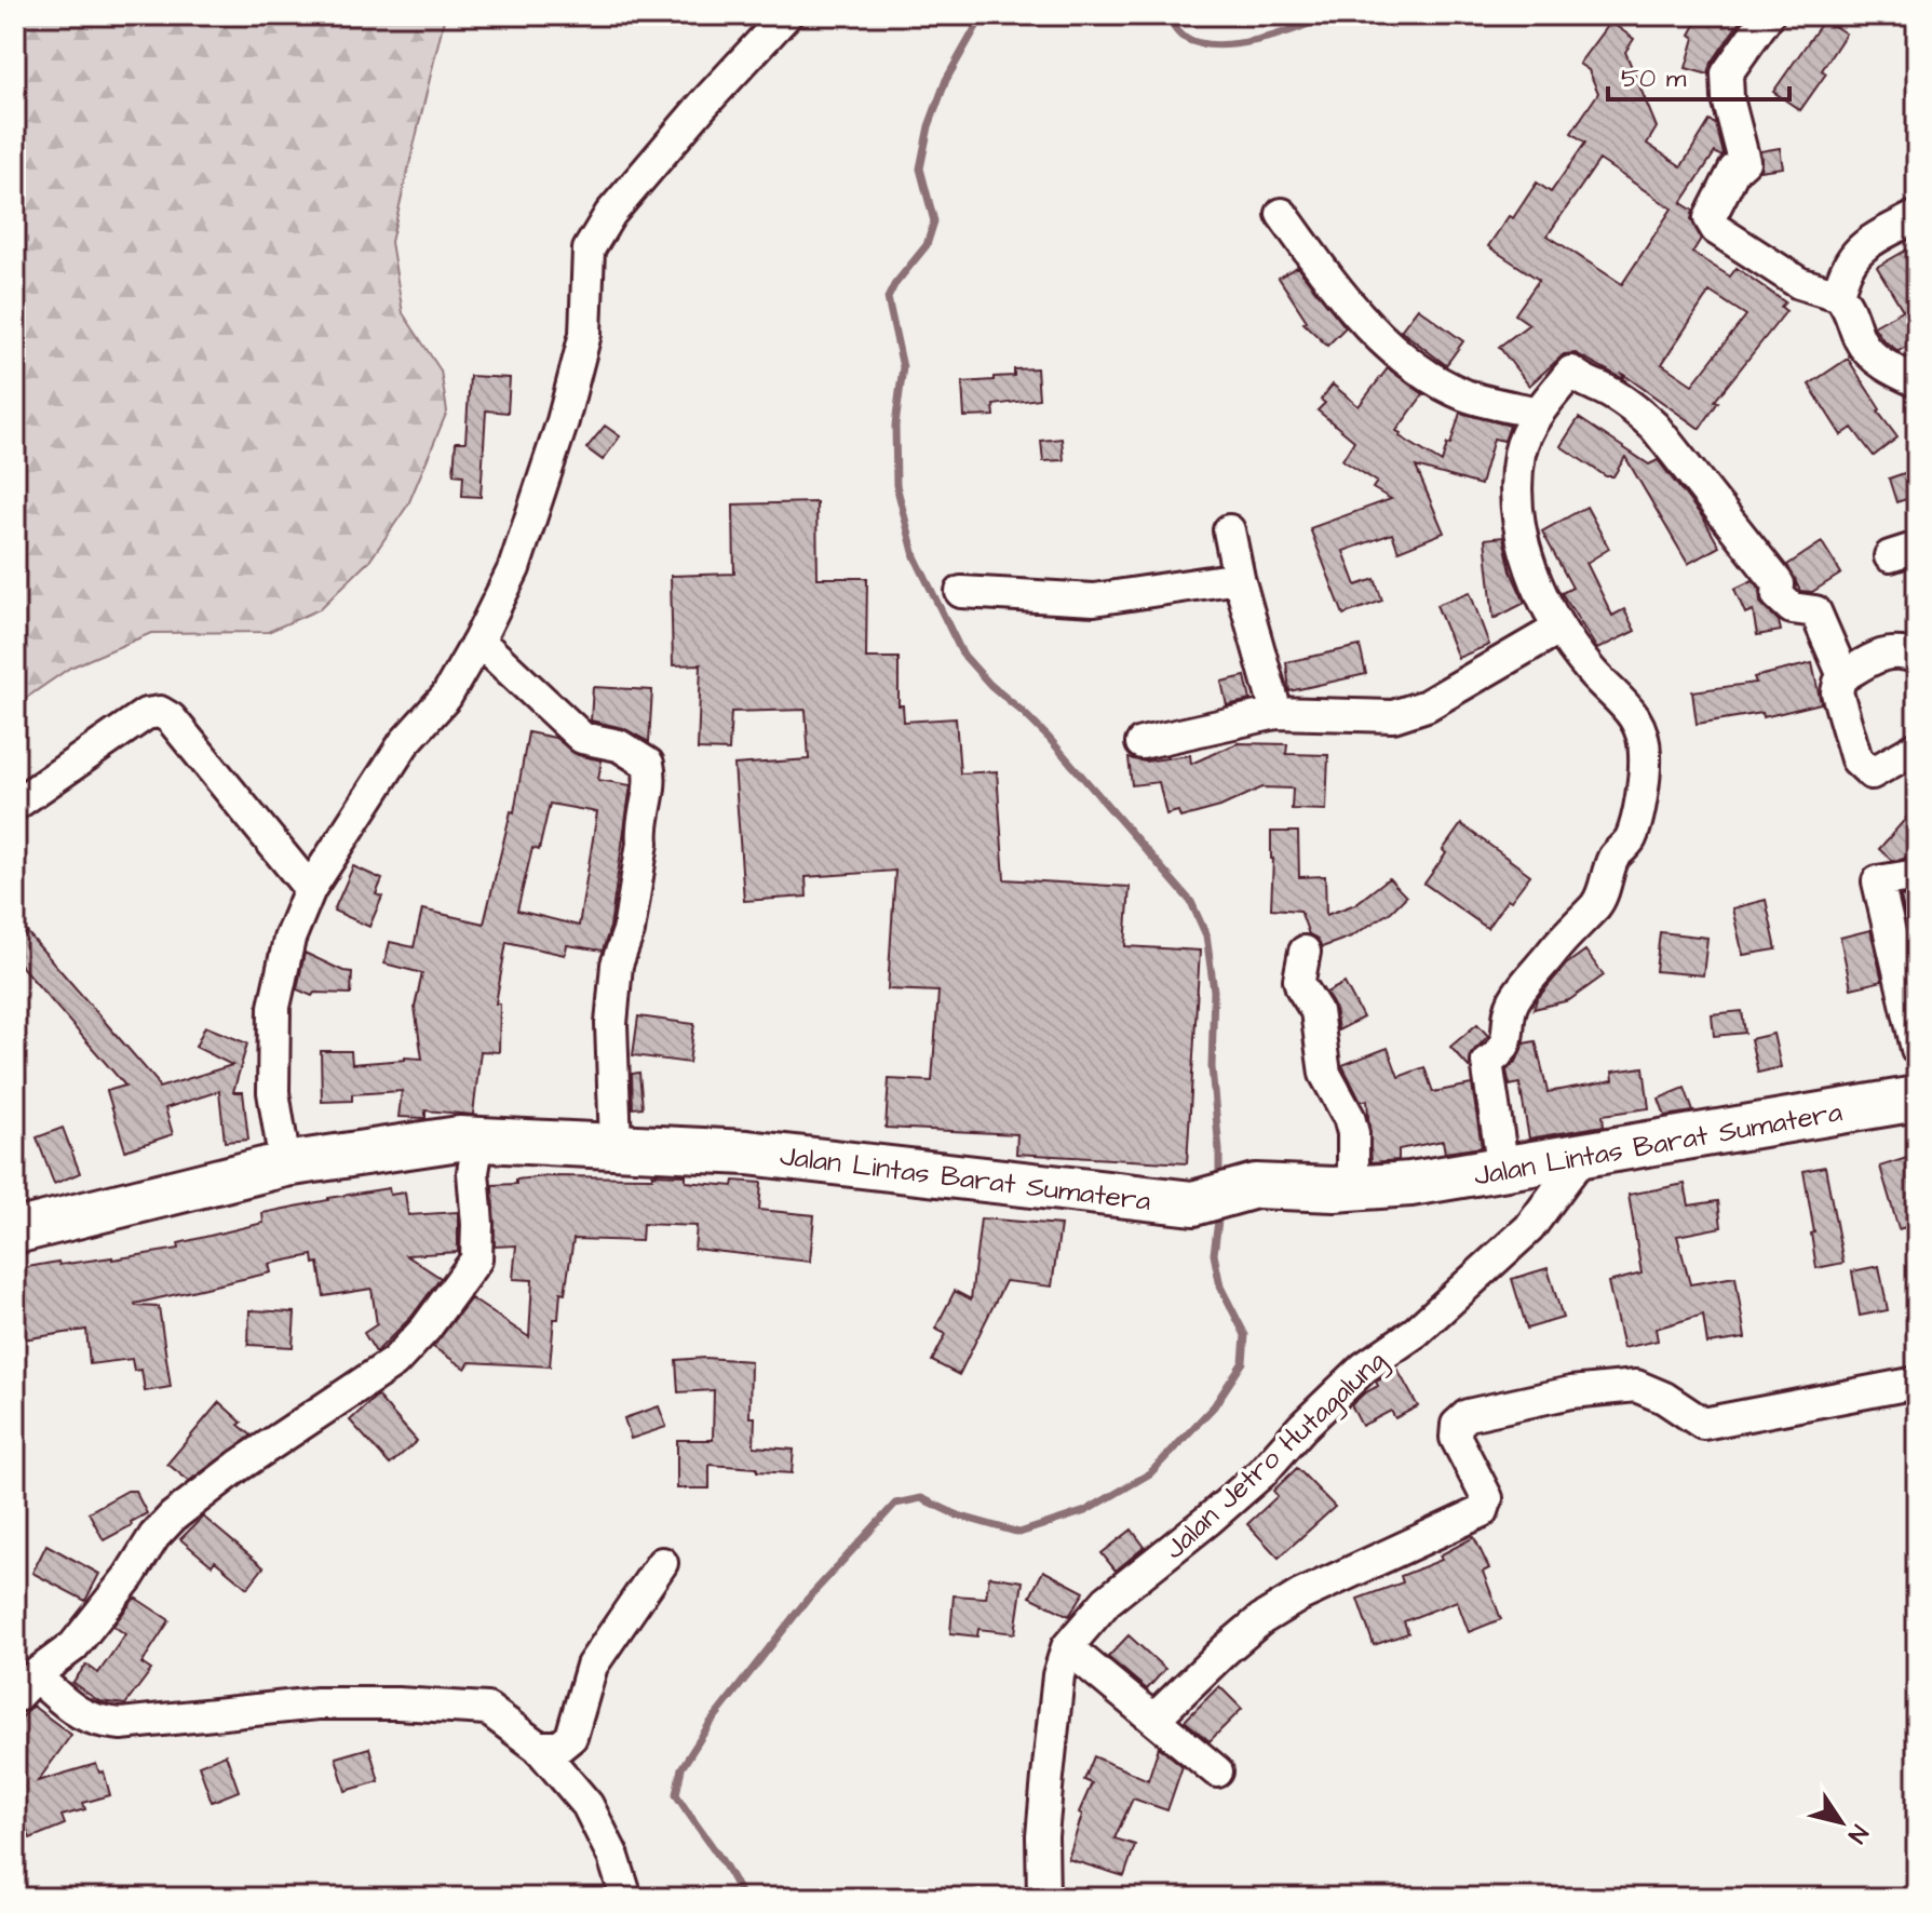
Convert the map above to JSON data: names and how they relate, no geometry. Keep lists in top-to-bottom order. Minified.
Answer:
{"streets":{"highway":["Jalan Lintas Barat Sumatera"],"street":["Jalan Jetro Hutagalung"]},"crossings":[["Jalan Lintas Barat Sumatera","Jalan Jetro Hutagalung"]],"scale_bar":"50 m","north":"bottom right"}
